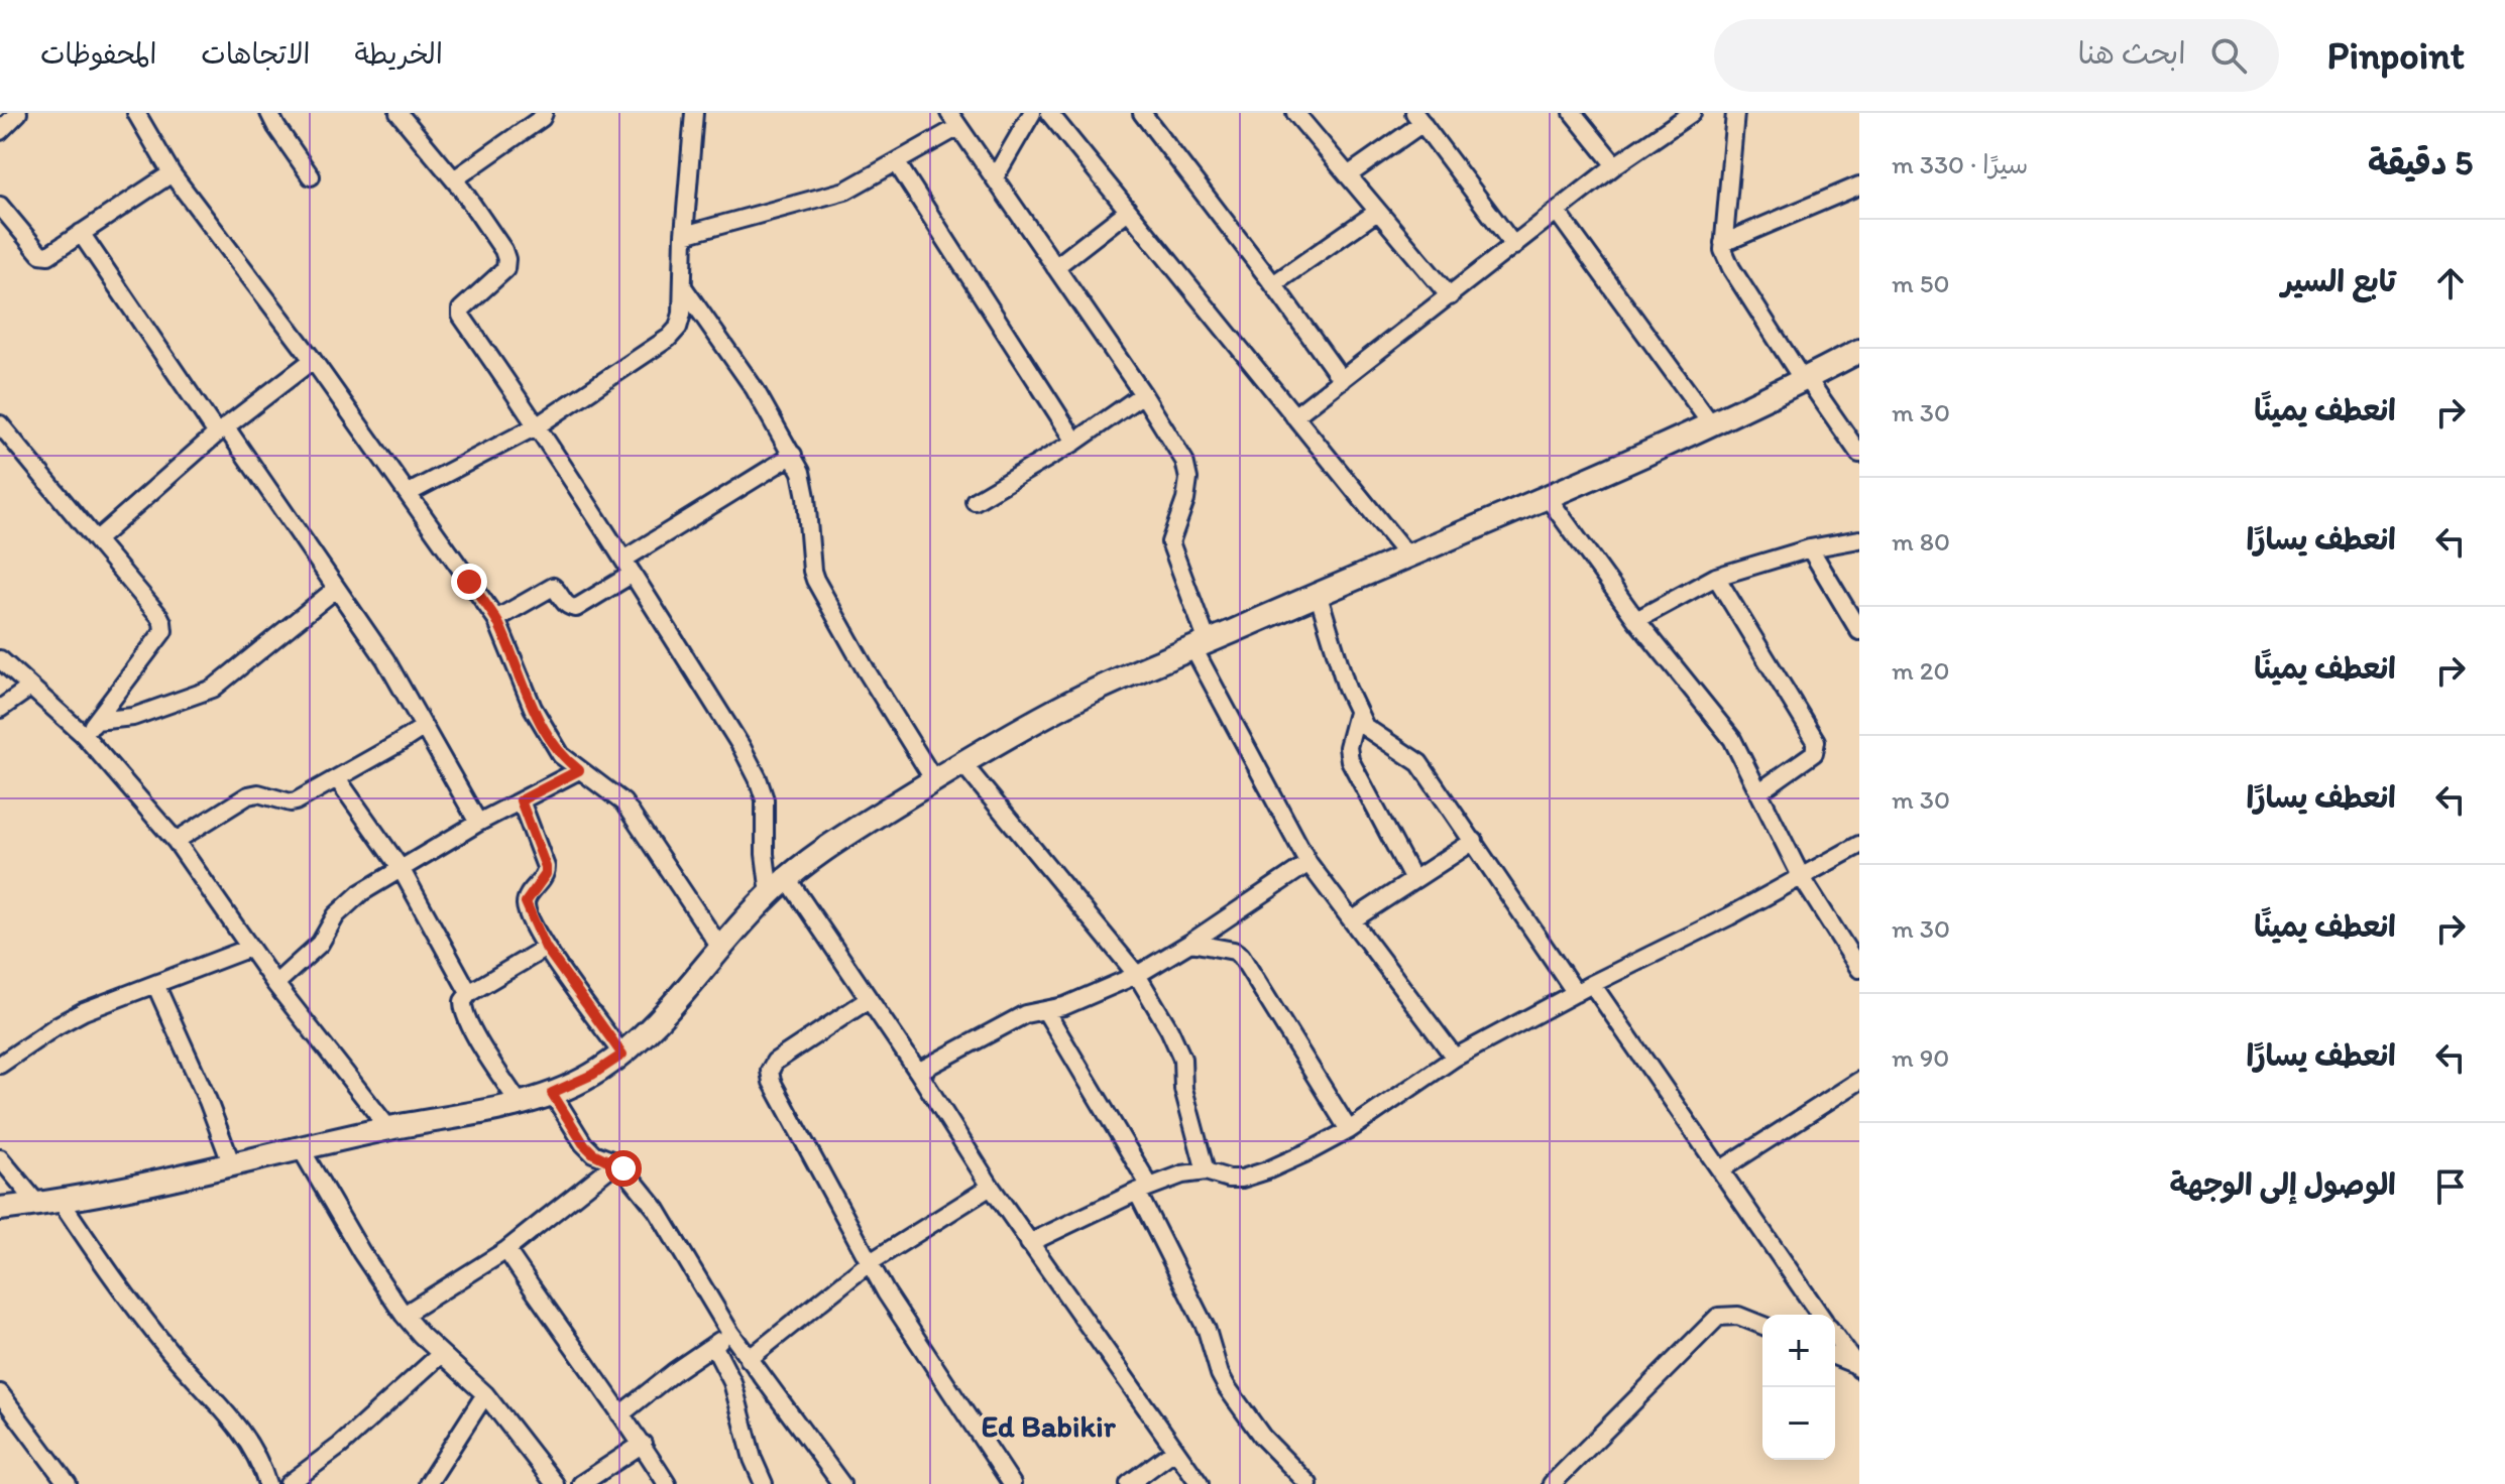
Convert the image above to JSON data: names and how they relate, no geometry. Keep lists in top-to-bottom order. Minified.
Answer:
{"districts":["Ed Babikir"],"page":{"header":"Pinpoint","search":"ابحث هنا","nav":["الخريطة","الاتجاهات","المحفوظات"],"heading":["5 دقيقة","سيرًا · 330 m"],"list":[["تابع السير","50 m"],["انعطف يمينًا","30 m"],["انعطف يسارًا","80 m"],["انعطف يمينًا","20 m"],["انعطف يسارًا","30 m"],["انعطف يمينًا","30 m"],["انعطف يسارًا","90 m"],"الوصول إلى الوجهة"],"map_buttons":["+","−"]}}
